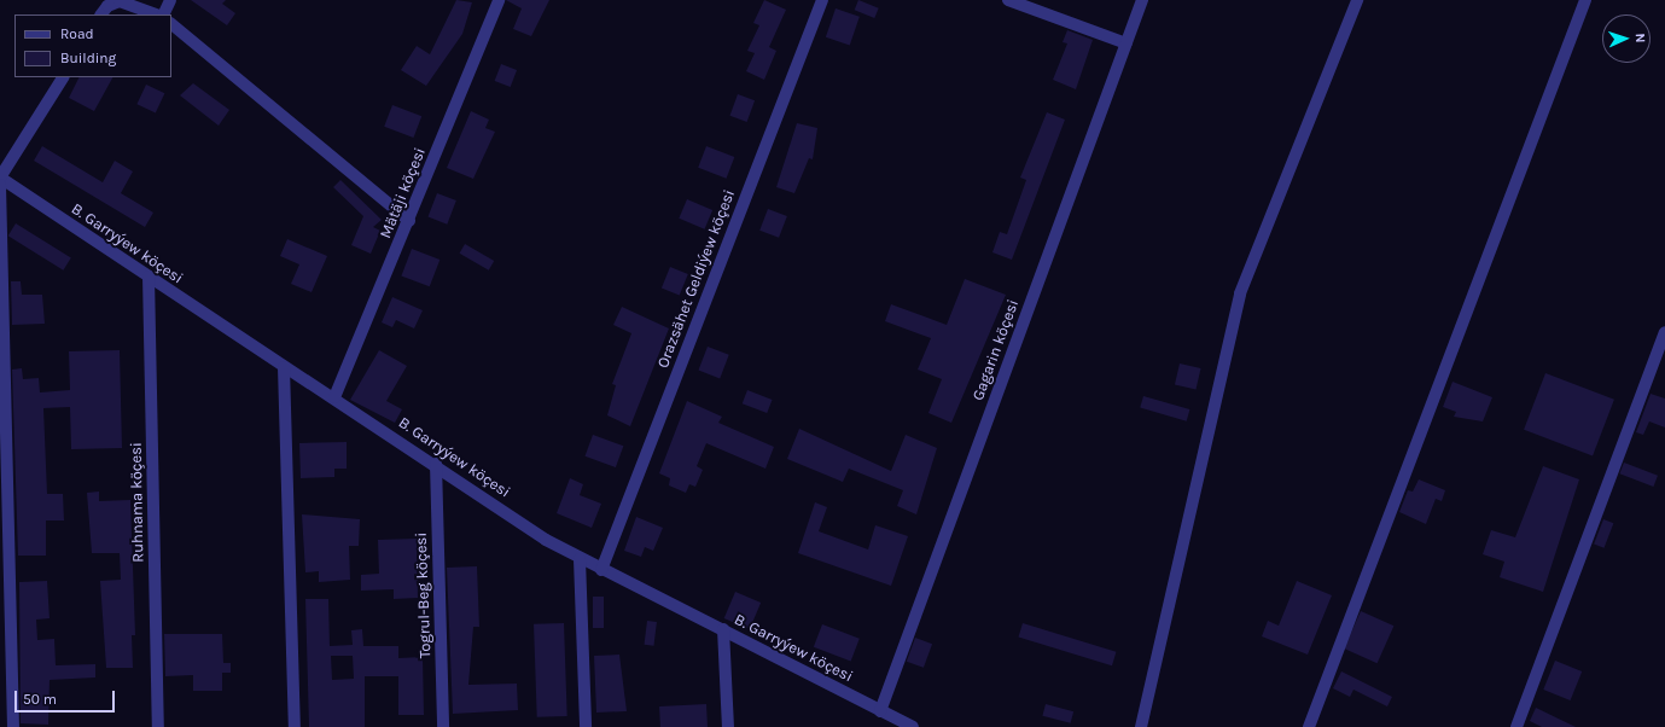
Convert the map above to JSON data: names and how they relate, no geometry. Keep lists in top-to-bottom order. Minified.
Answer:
{"streets":{"street":["Mätäji köçesi","B. Garryýew köçesi","Orazsähet Geldiýew köçesi","Gagarin köçesi","Ruhnama köçesi","Togrul-Beg köçesi"]},"crossings":[["Mätäji köçesi","B. Garryýew köçesi"],["B. Garryýew köçesi","Orazsähet Geldiýew köçesi"],["B. Garryýew köçesi","Gagarin köçesi"],["B. Garryýew köçesi","Ruhnama köçesi"],["B. Garryýew köçesi","Togrul-Beg köçesi"]],"legend":["Road","Building"],"scale_bar":"50 m","north":"right"}
